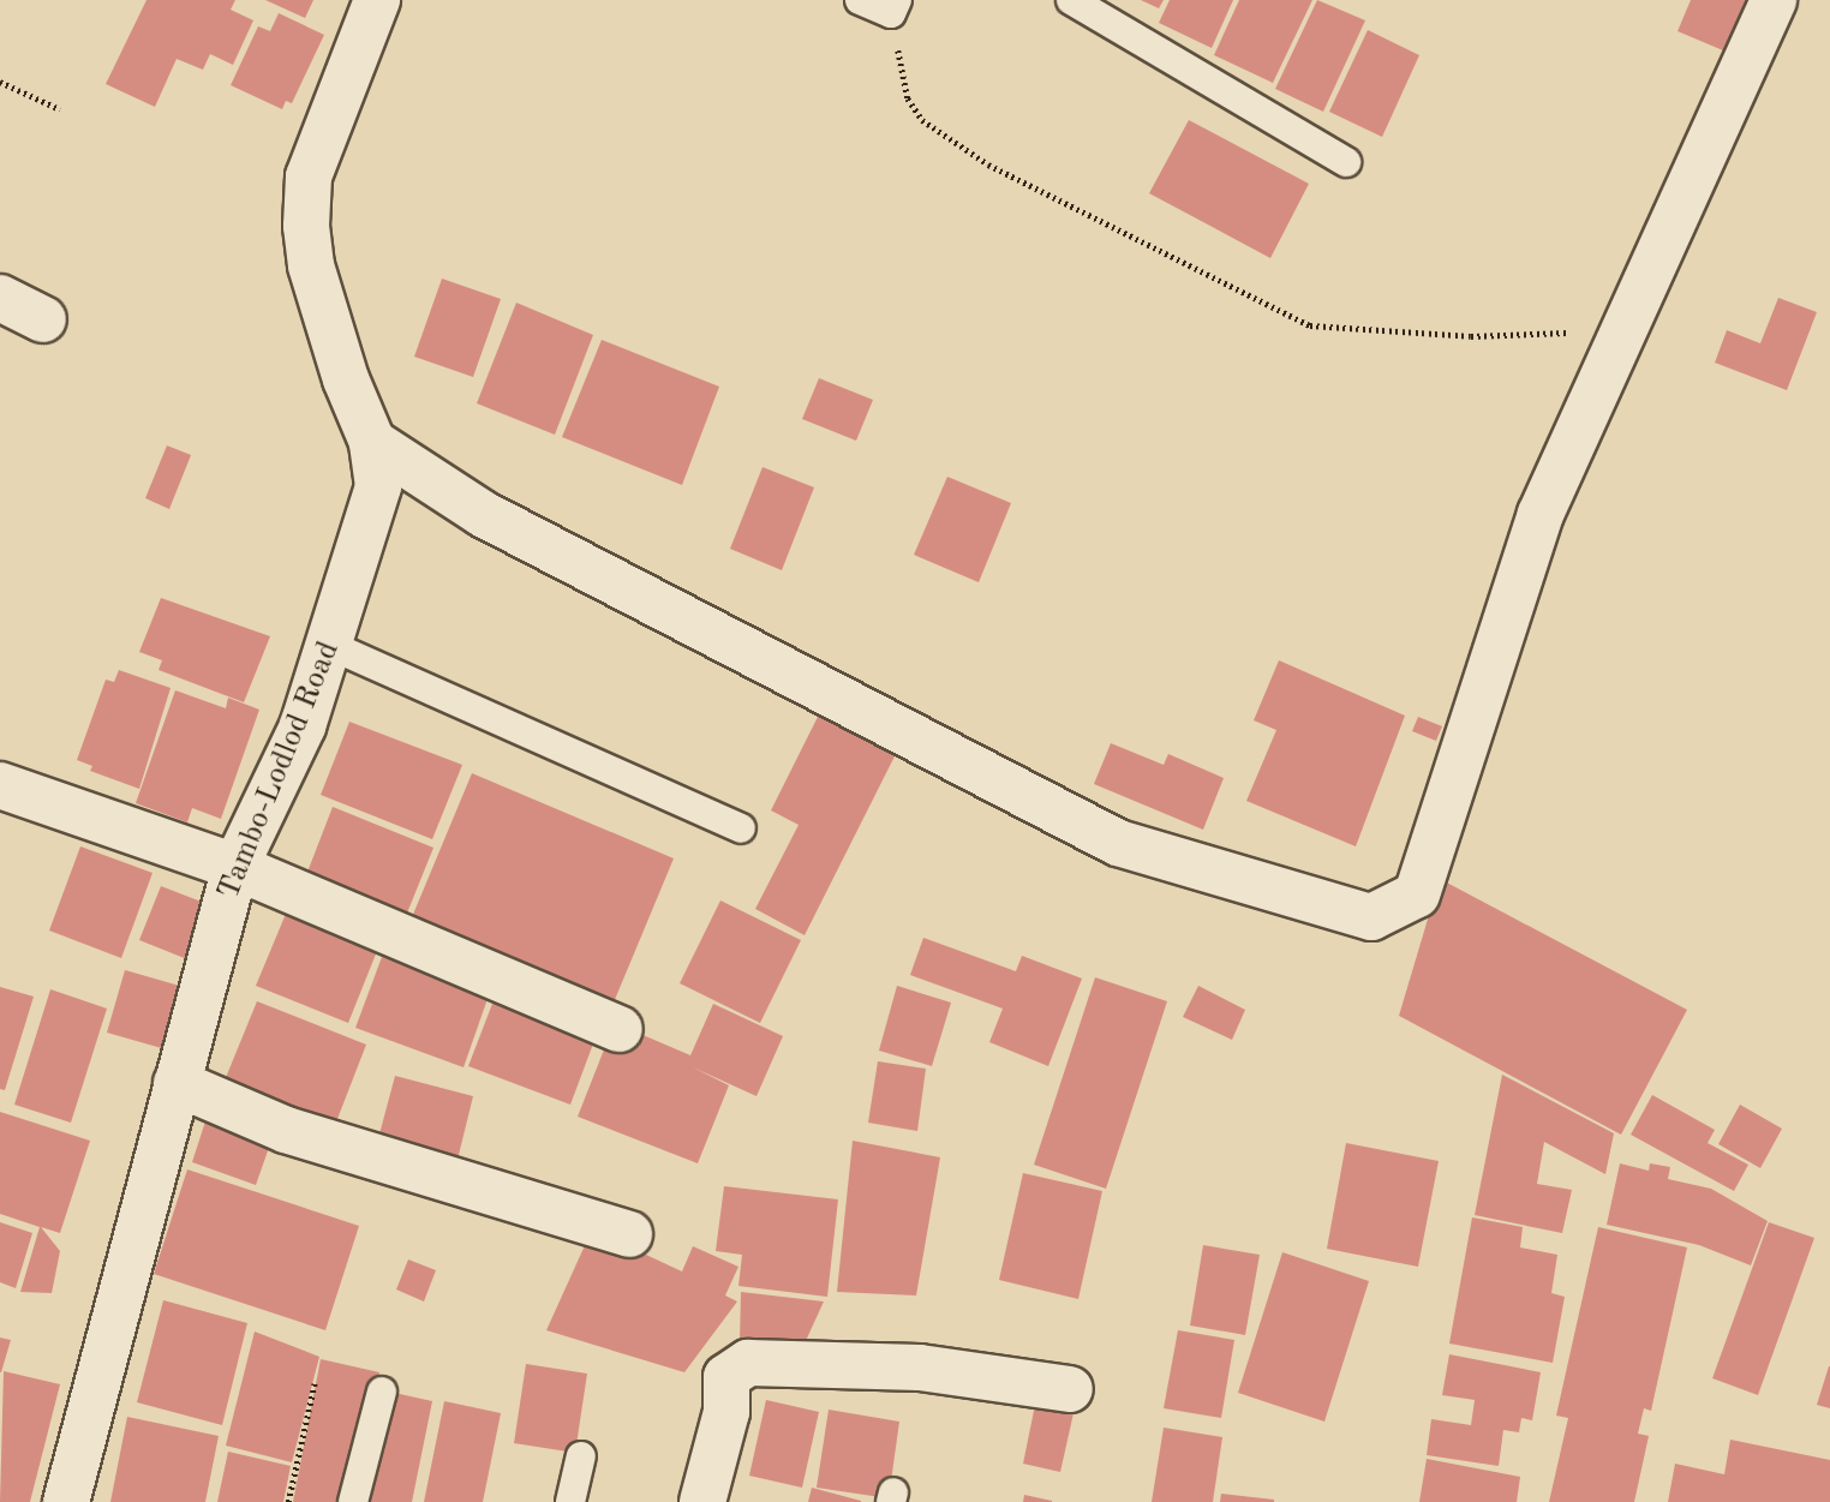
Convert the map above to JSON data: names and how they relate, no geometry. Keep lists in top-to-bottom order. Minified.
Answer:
{"streets":{"street":["Tambo-Lodlod Road"]}}
